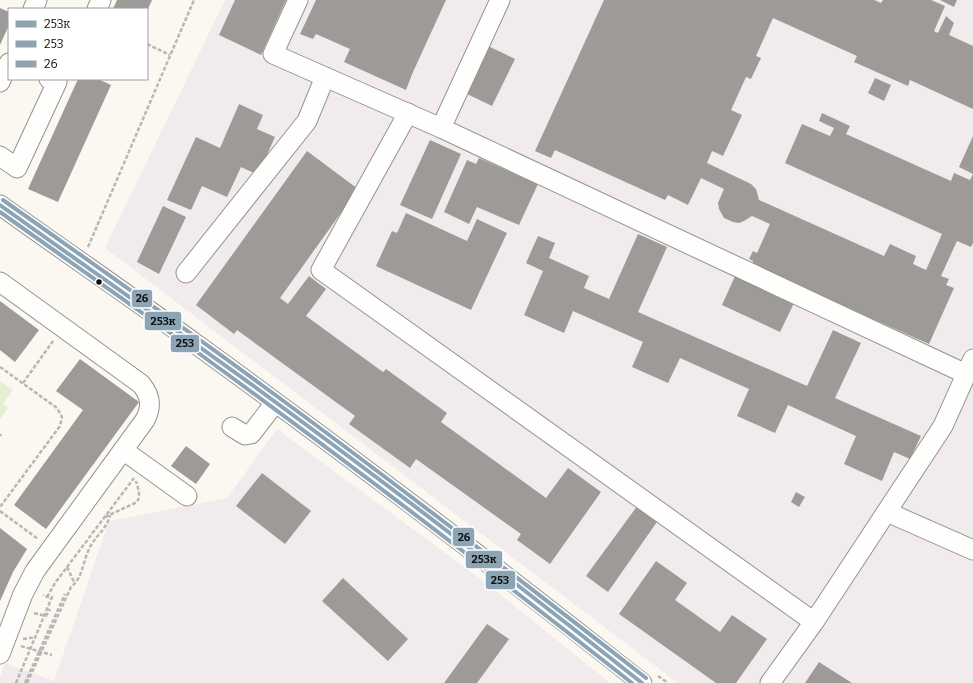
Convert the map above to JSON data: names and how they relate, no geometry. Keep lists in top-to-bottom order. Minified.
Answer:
{"lines":["transit line 26","transit line 253к","transit line 253"],"legend":["253к","253","26"]}
